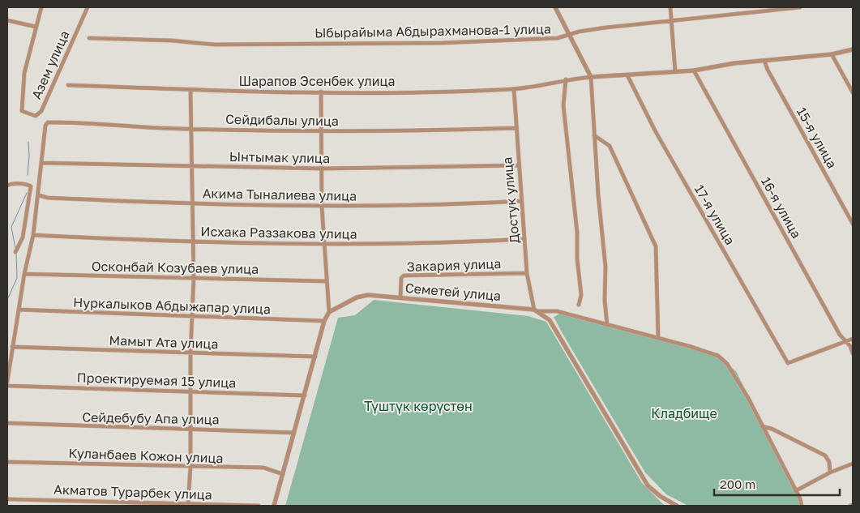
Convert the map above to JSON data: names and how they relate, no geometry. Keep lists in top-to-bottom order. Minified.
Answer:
{"streets":{"street":["Ыбырайыма Абдырахманова-1 улица","Азем улица","Шарапов Эсенбек улица","Сейдибалы улица","15-я улица","Ынтымак улица","Акима Тыналиева улица","Достук улица","16-я улица","17-я улица","Исхака Раззакова улица","Закария улица","Осконбай Козубаев улица","Семетей улица","Нуркалыков Абдыжапар улица","Мамыт Ата улица","Проектируемая 15 улица","Сейдебубу Апа улица","Куланбаев Кожон улица","Акматов Турарбек улица"]},"crossings":[["Шарапов Эсенбек улица","Достук улица"],["Сейдибалы улица","Ынтымак улица"],["Сейдибалы улица","Достук улица"],["Ынтымак улица","Достук улица"],["Акима Тыналиева улица","Достук улица"],["Достук улица","Исхака Раззакова улица"],["Достук улица","Закария улица"],["Достук улица","Семетей улица"],["16-я улица","17-я улица"],["Закария улица","Семетей улица"]],"parks":["Түштүк көрүстөн","Кладбище"],"scale_bar":"200 m"}
